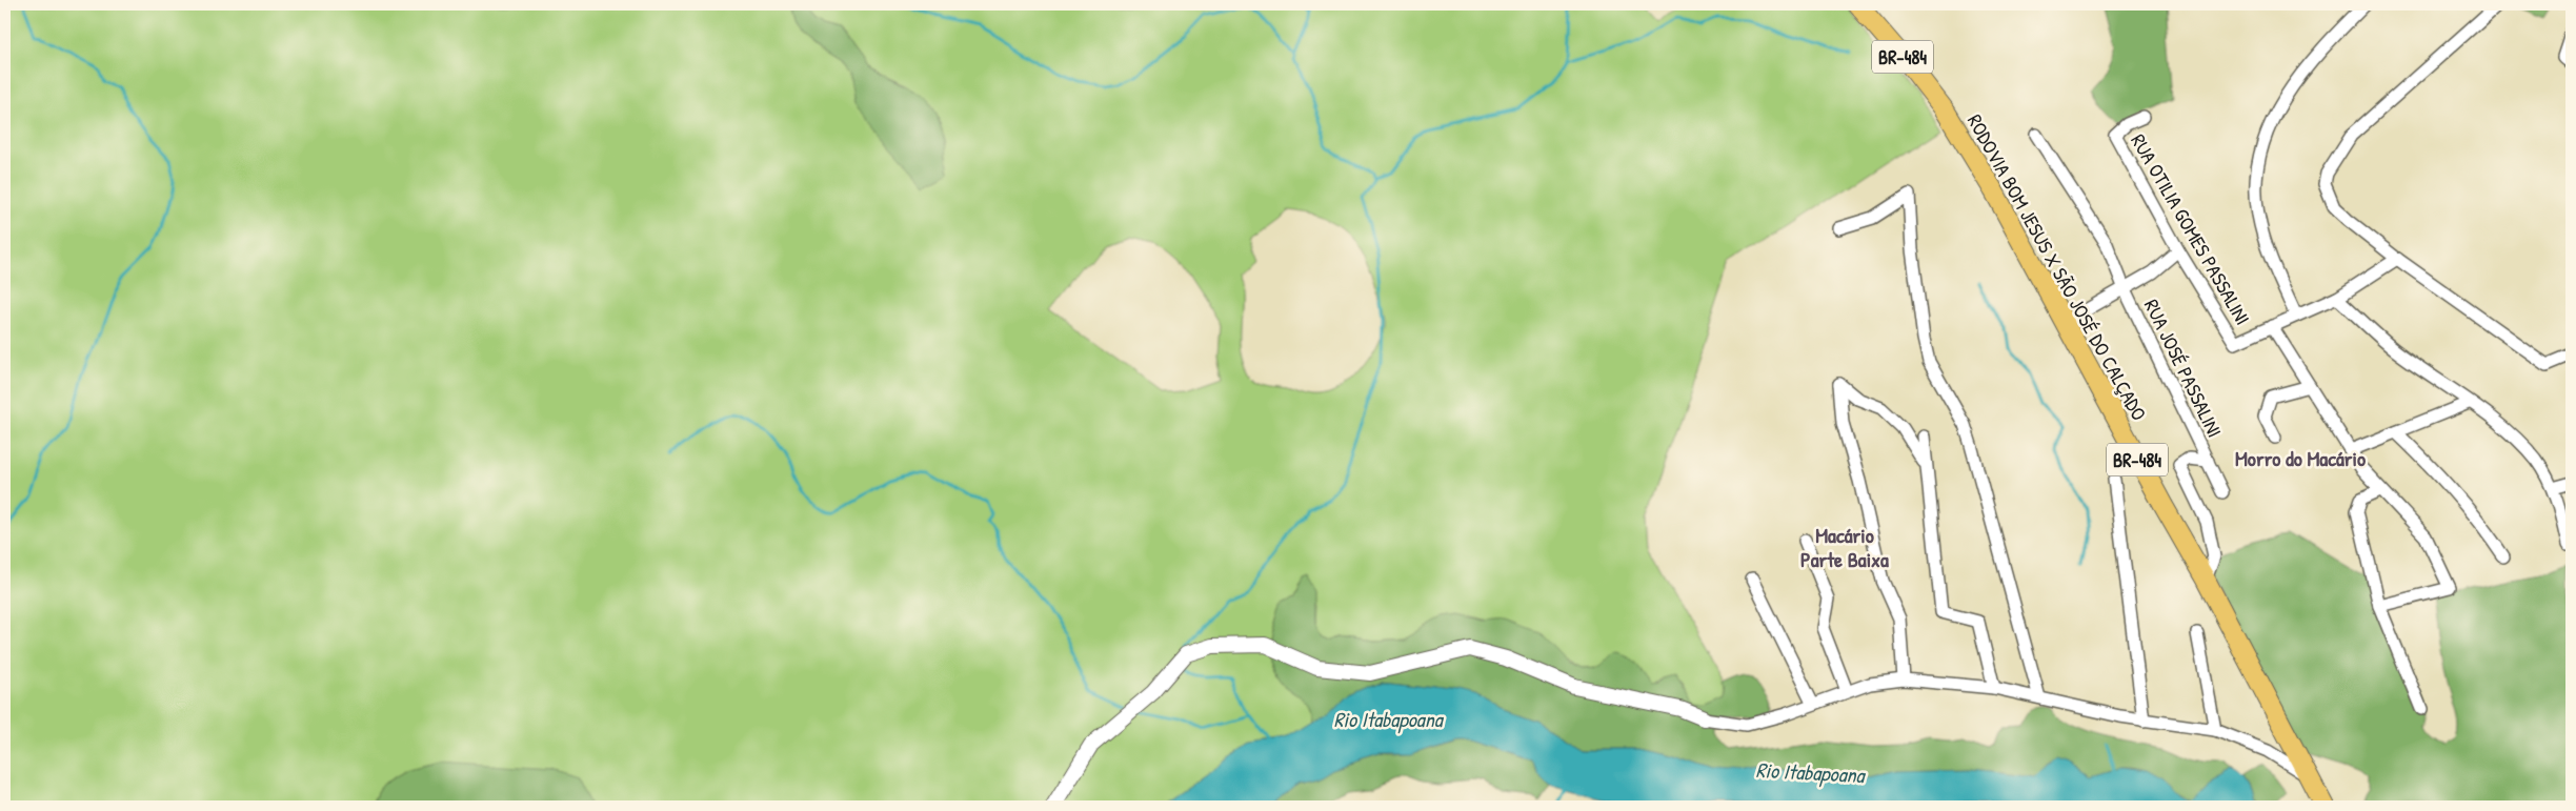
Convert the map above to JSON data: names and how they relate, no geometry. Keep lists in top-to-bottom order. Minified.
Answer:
{"streets":{"main road":["BR-484","RODOVIA BOM JESUS X SÃO JOSÉ DO CALÇADO"],"street":["RUA OTILIA GOMES PASSALINI","RUA JOSÉ PASSALINI"]},"crossings":[["BR-484","RODOVIA BOM JESUS X SÃO JOSÉ DO CALÇADO"]],"districts":["Morro do Macário","Macário Parte Baixa"],"water":["Rio Itabapoana"]}
